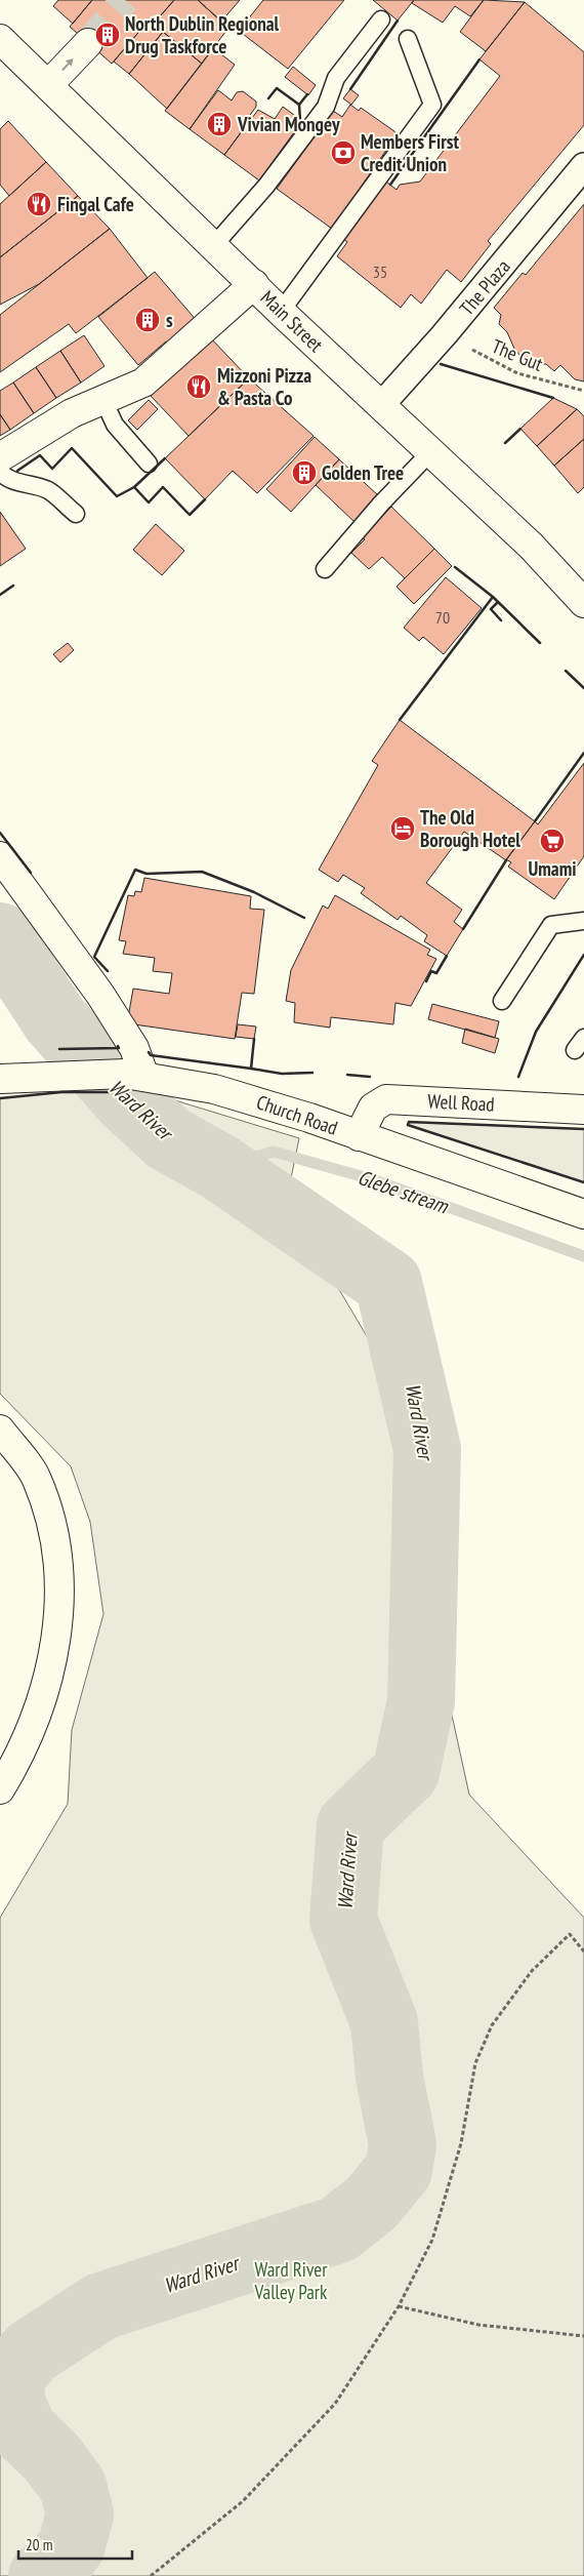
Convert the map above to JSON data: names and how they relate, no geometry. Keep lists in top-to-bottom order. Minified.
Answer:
{"streets":{"street":["The Plaza","Main Street","Well Road","Church Road"],"path":["The Gut"]},"crossings":[["The Plaza","Main Street"],["The Plaza","The Gut"],["Well Road","Church Road"]],"water":["Ward River","Glebe stream"],"parks":["Ward River Valley Park"],"places":{"building":["North Dublin Regional Drug Taskforce","Vivian Mongey","s","Golden Tree"],"bank":["Members First Credit Union"],"restaurant":["Fingal Cafe","Mizzoni Pizza & Pasta Co"],"hotel":["The Old Borough Hotel"],"supermarket":["Umami"]},"house_numbers":["35","70"],"scale_bar":"20 m"}
